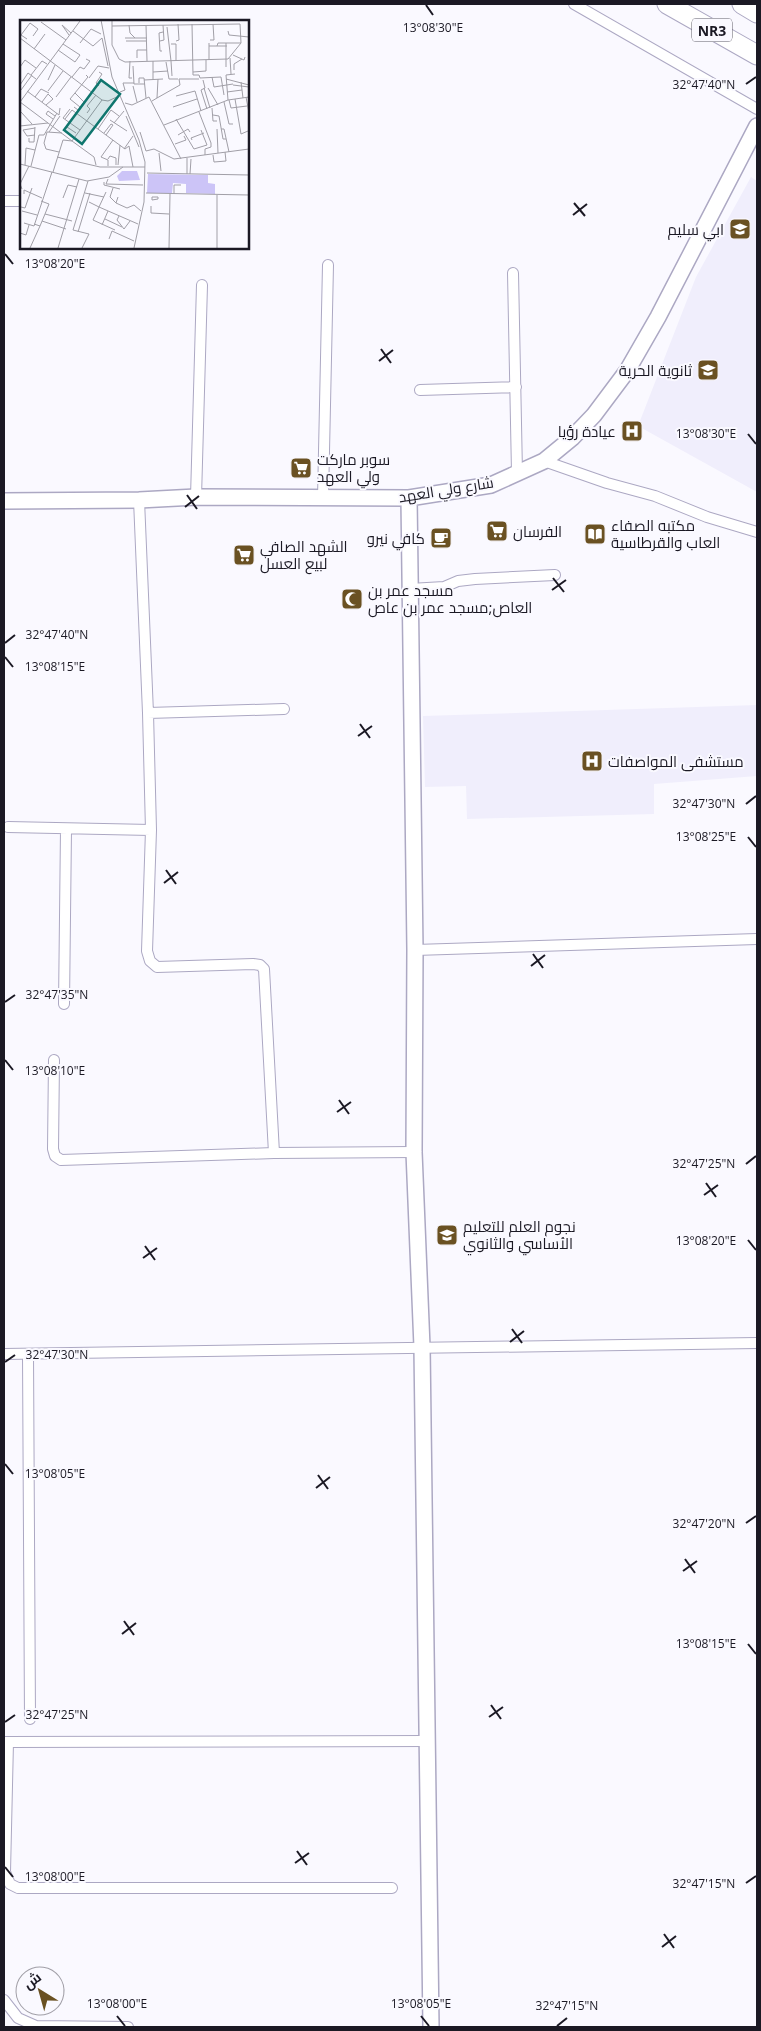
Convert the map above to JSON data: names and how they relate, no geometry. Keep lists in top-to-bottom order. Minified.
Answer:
{"streets":{"highway":["NR3"],"street":["شارع ولي العهد"]},"places":{"school or university":["ابي سليم","ثانوية الحرية","نجوم العلم للتعليم الأساسي والثانوي"],"hospital":["عيادة رؤيا","مستشفى المواصفات"],"supermarket":["سوبر ماركت ولي العهد","الفرسان","الشهد الصافي لبيع العسل"],"library":["مكتبه الصفاء العاب والقرطاسية"],"cafe":["كافي نيرو"],"mosque":["مسجد عمر بن العاص;مسجد عمر بن عاص"]},"north":"top left","coordinates":["13°08'30\"E","32°47'40\"N","13°08'20\"E","13°08'15\"E","32°47'30\"N","13°08'25\"E","32°47'35\"N","13°08'10\"E","32°47'25\"N","13°08'05\"E","32°47'20\"N","13°08'00\"E","32°47'15\"N"]}
